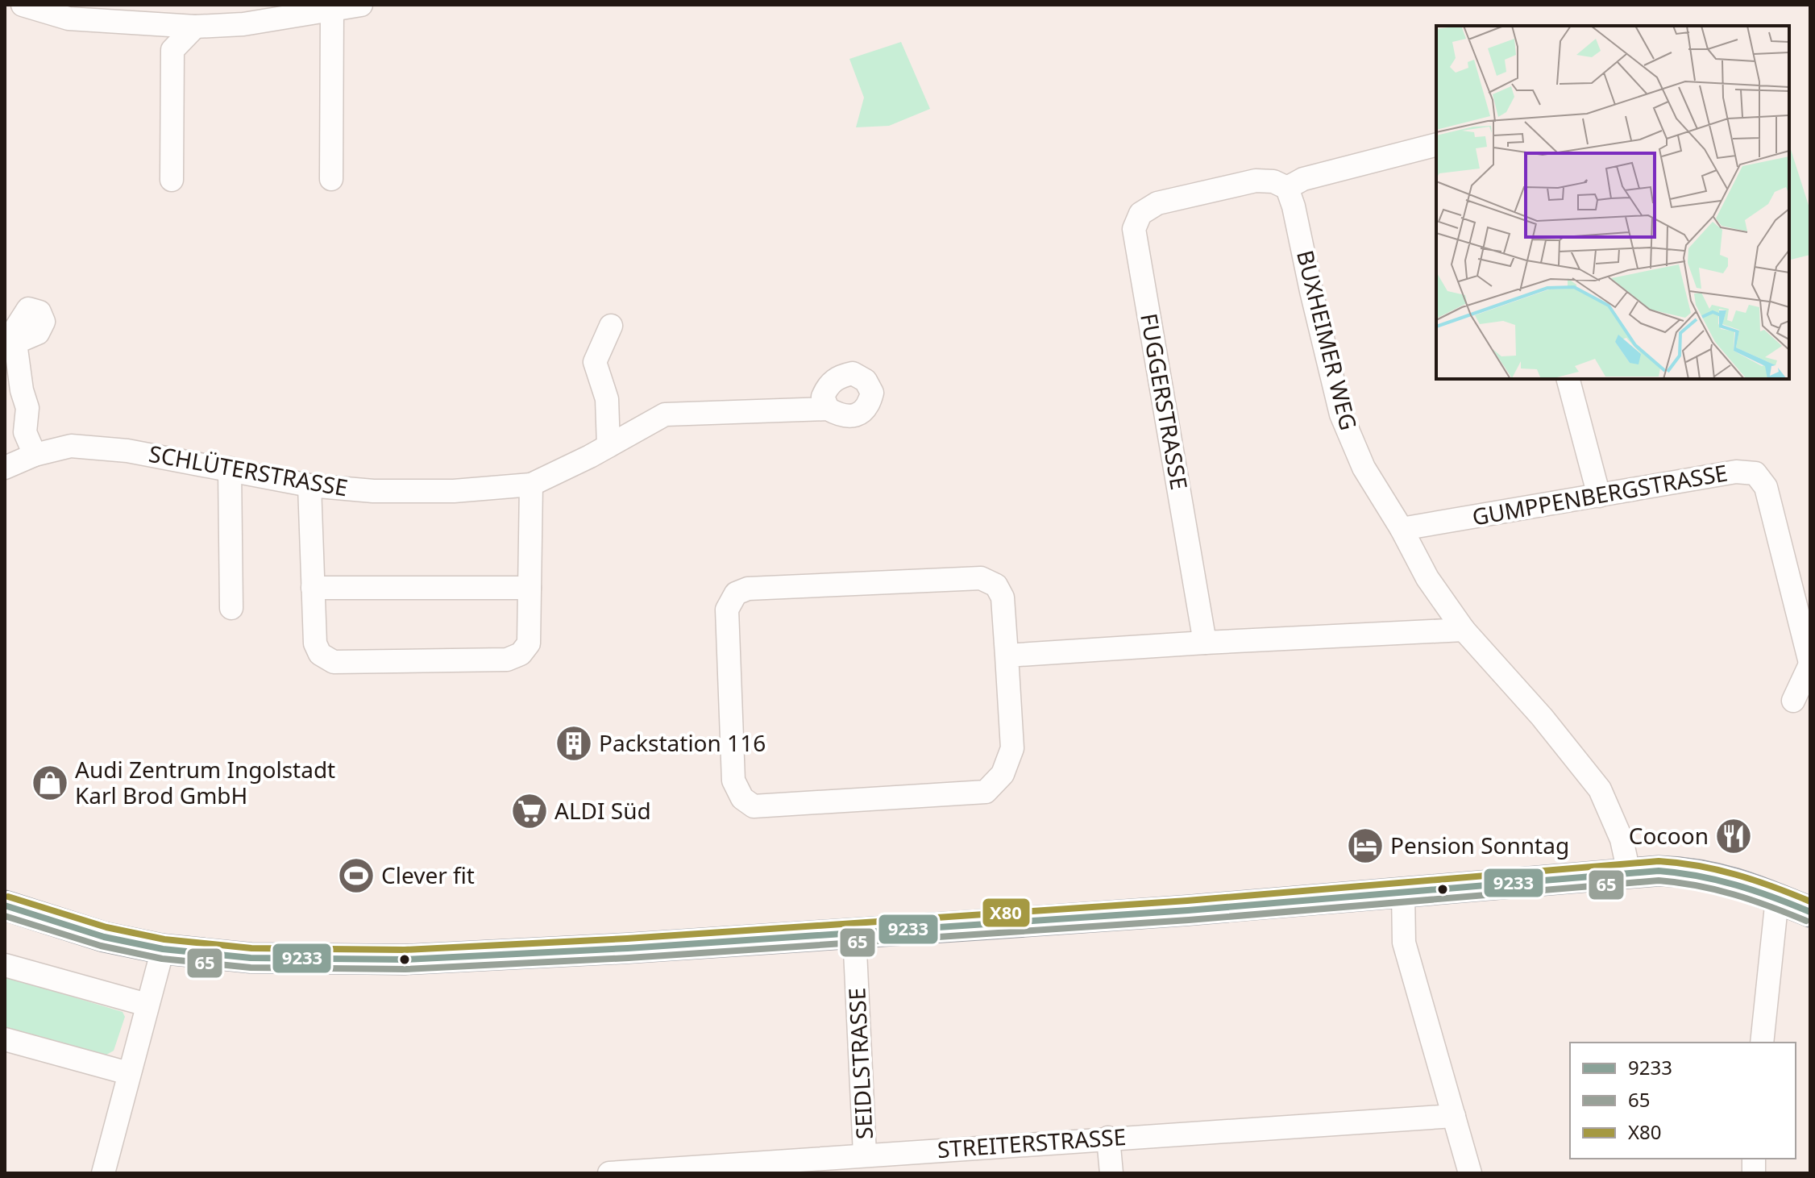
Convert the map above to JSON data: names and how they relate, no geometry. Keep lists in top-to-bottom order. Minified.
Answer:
{"streets":{"street":["BUXHEIMER WEG","FUGGERSTRASSE","SCHLÜTERSTRASSE","GUMPPENBERGSTRASSE","SEIDLSTRASSE","STREITERSTRASSE"]},"crossings":[["BUXHEIMER WEG","FUGGERSTRASSE"],["BUXHEIMER WEG","GUMPPENBERGSTRASSE"],["SEIDLSTRASSE","STREITERSTRASSE"]],"places":{"building":["Packstation 116"],"shop":["Audi Zentrum Ingolstadt Karl Brod GmbH"],"supermarket":["ALDI Süd"],"restaurant":["Cocoon"],"hotel":["Pension Sonntag"],"sports":["Clever fit"]},"lines":["transit line X80","transit line 9233","transit line 65"],"legend":["9233","65","X80"]}
